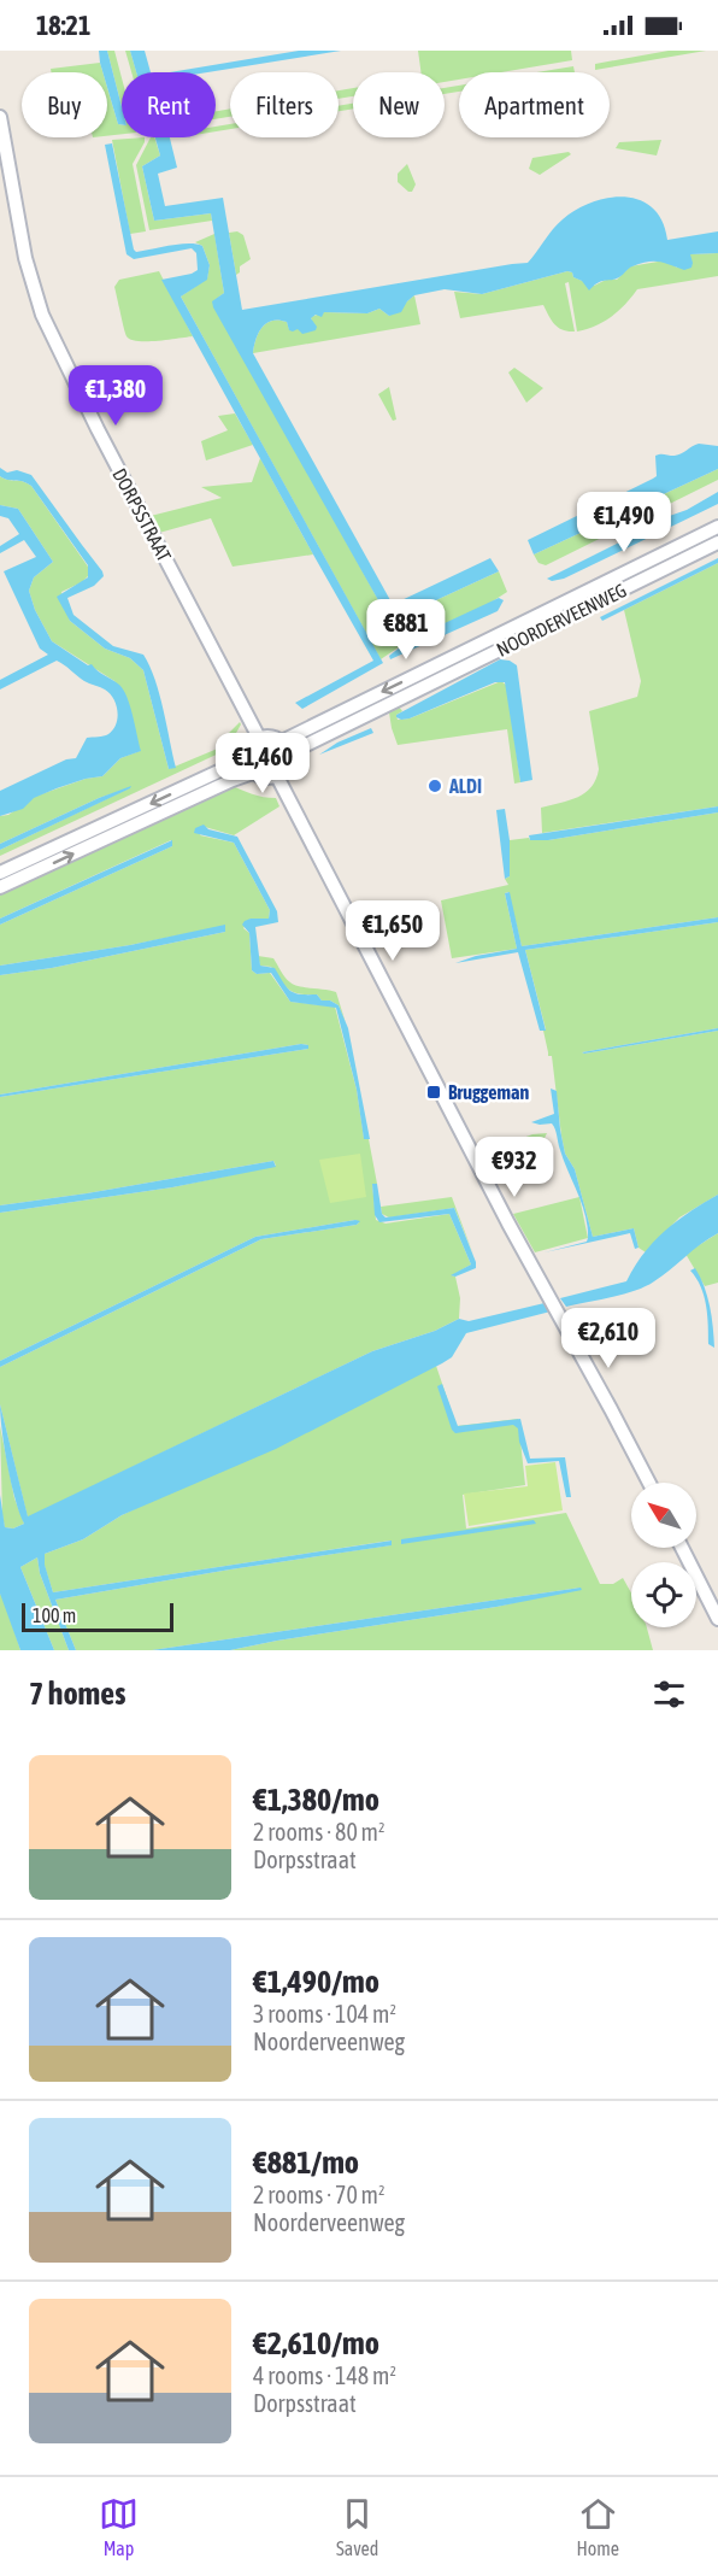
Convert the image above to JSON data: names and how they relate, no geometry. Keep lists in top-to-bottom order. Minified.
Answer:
{"streets":{"street":["DORPSSTRAAT","NOORDERVEENWEG"]},"crossings":[["DORPSSTRAAT","NOORDERVEENWEG"]],"places":{"other":["ALDI"],"transit":["Bruggeman"]},"scale_bar":"100 m","north":"top left","page":{"status":"18:21","chip":["Buy","Rent","Filters","New","Apartment"],"price":["€1,380","€1,490","€881","€1,460","€1,650","€932","€2,610"],"scale":"100 m","heading":"7 homes","list":[{"name":"€1,380/mo","note":"2 rooms · 80 m² · Dorpsstraat"},{"name":"€1,490/mo","note":"3 rooms · 104 m² · Noorderveenweg"},{"name":"€881/mo","note":"2 rooms · 70 m² · Noorderveenweg"},{"name":"€2,610/mo","note":"4 rooms · 148 m² · Dorpsstraat"}],"tabs":["Map","Saved","Home"]}}
